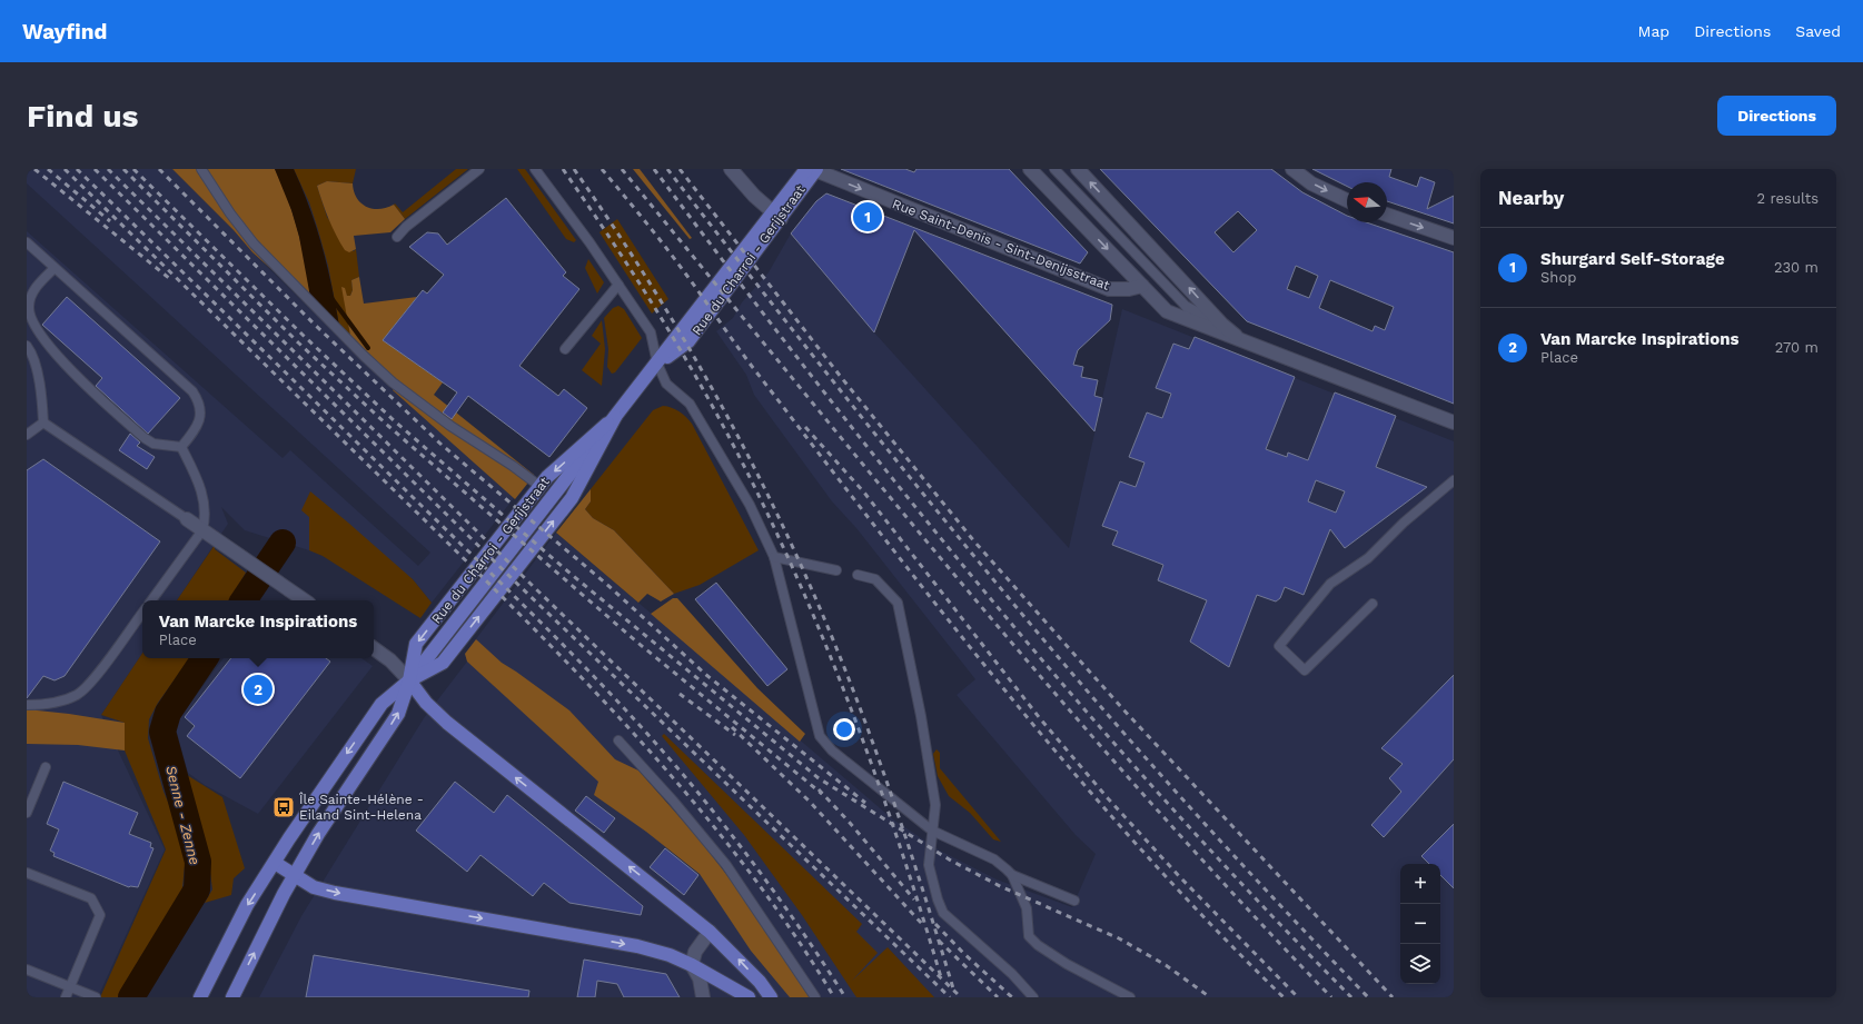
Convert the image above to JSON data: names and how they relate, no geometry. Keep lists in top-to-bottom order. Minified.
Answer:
{"streets":{"main road":["Rue du Charroi - Gerijstraat"],"street":["Rue Saint-Denis - Sint-Denijsstraat"]},"crossings":[["Rue Saint-Denis - Sint-Denijsstraat","Rue du Charroi - Gerijstraat"]],"one_way":["Rue Saint-Denis - Sint-Denijsstraat"],"water":["Senne - Zenne"],"places":{"bus stop":["Île Sainte-Hélène - Eiland Sint-Helena"]},"north":"left","page":{"header":"Wayfind","nav":["Map","Directions","Saved"],"buttons":"Directions","title":"Find us","heading":["Nearby","2 results"],"pins":["1","2"],"list":[{"mark":"1","name":"Shurgard Self-Storage","note":"Shop","value":"230 m"},{"mark":"2","name":"Van Marcke Inspirations","note":"Place","value":"270 m"}],"popup":["Van Marcke Inspirations","Place"],"map_buttons":["+","−"]}}
